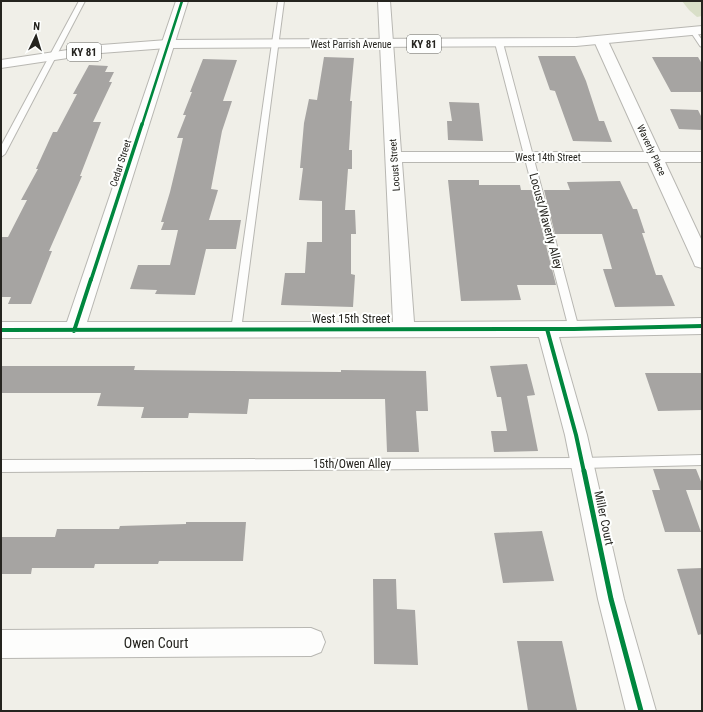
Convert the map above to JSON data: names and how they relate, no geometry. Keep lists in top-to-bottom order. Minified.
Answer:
{"streets":{"main road":["West Parrish Avenue","KY 81"],"street":["Waverly Place","West 14th Street","Cedar Street","Locust Street","West 15th Street","Miller Court","Owen Court"],"lane":["Locust/Waverly Alley","15th/Owen Alley"]},"crossings":[["West Parrish Avenue","Waverly Place"],["West Parrish Avenue","Cedar Street"],["West Parrish Avenue","Locust Street"],["West Parrish Avenue","Locust/Waverly Alley"],["Waverly Place","West 14th Street"],["West 14th Street","Locust Street"],["West 14th Street","Locust/Waverly Alley"],["Cedar Street","West 15th Street"],["Locust Street","West 15th Street"],["Locust/Waverly Alley","West 15th Street"],["West 15th Street","Miller Court"],["15th/Owen Alley","Miller Court"]],"north":"top"}
